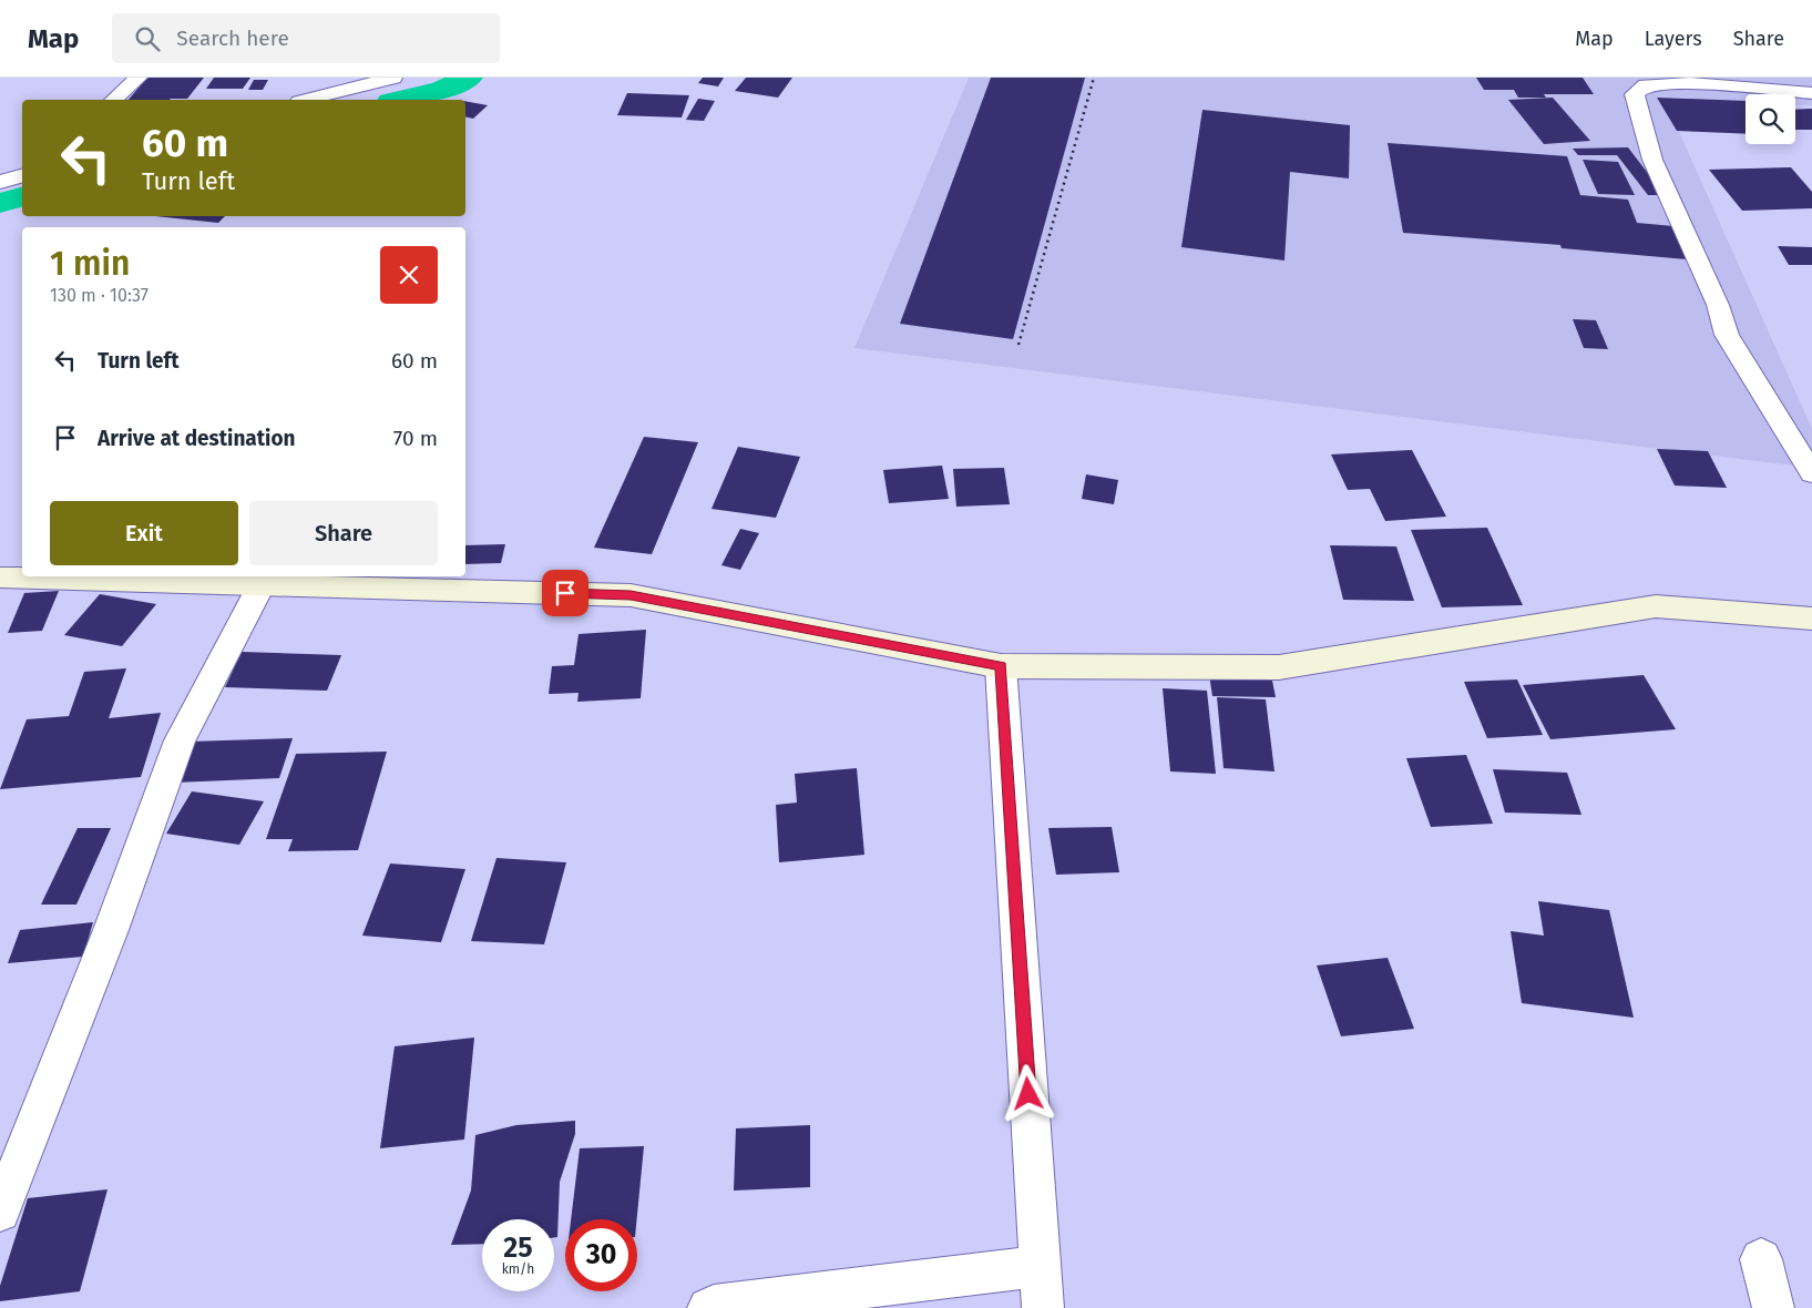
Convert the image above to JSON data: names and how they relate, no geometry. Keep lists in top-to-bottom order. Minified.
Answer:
{"page":{"header":"Map","search":"Search here","nav":["Map","Layers","Share"],"turn":["60 m","Turn left"],"heading":["1 min","130 m · 10:37"],"list":[{"name":"Turn left","value":"60 m"},{"name":"Arrive at destination","value":"70 m"}],"buttons":["Exit","Share"],"speed":"25 km/h","limit":"30"}}
